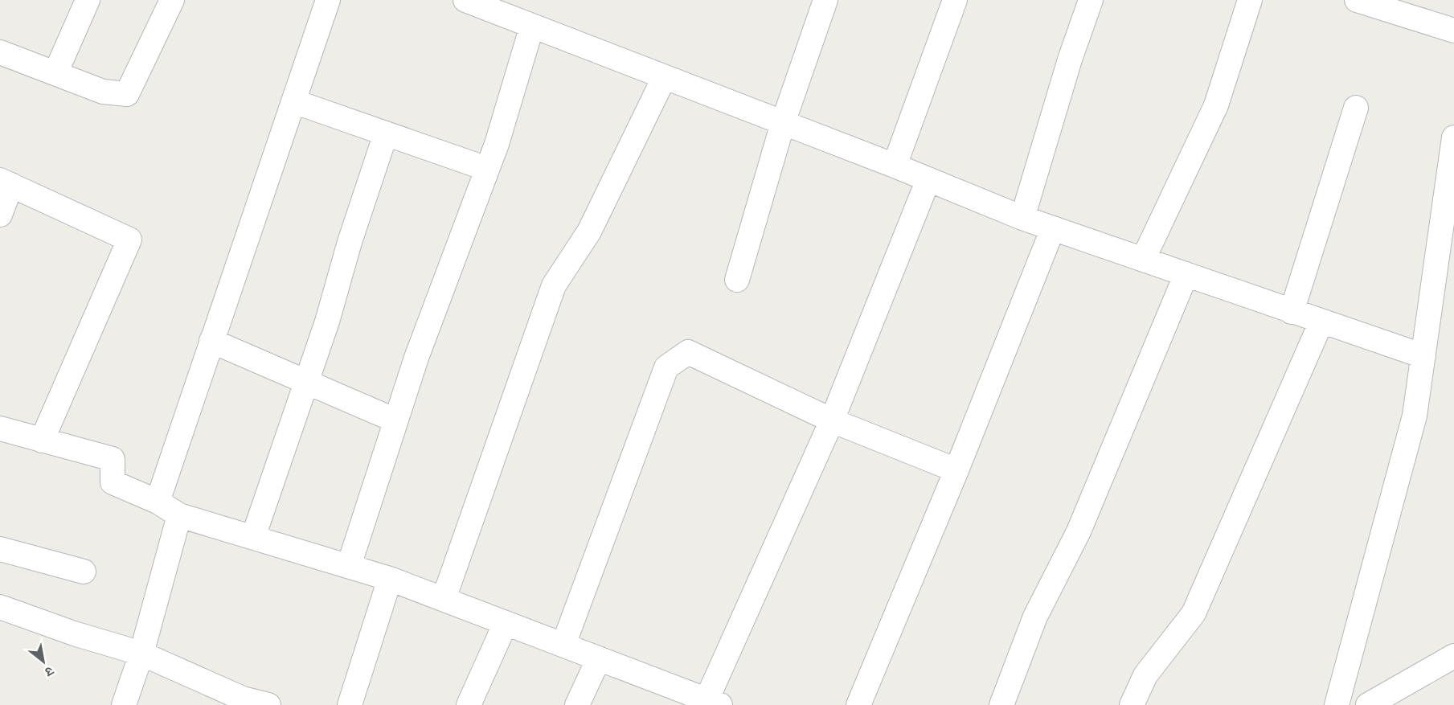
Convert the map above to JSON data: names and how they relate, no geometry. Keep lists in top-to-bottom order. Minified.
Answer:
{"north":"bottom right"}
